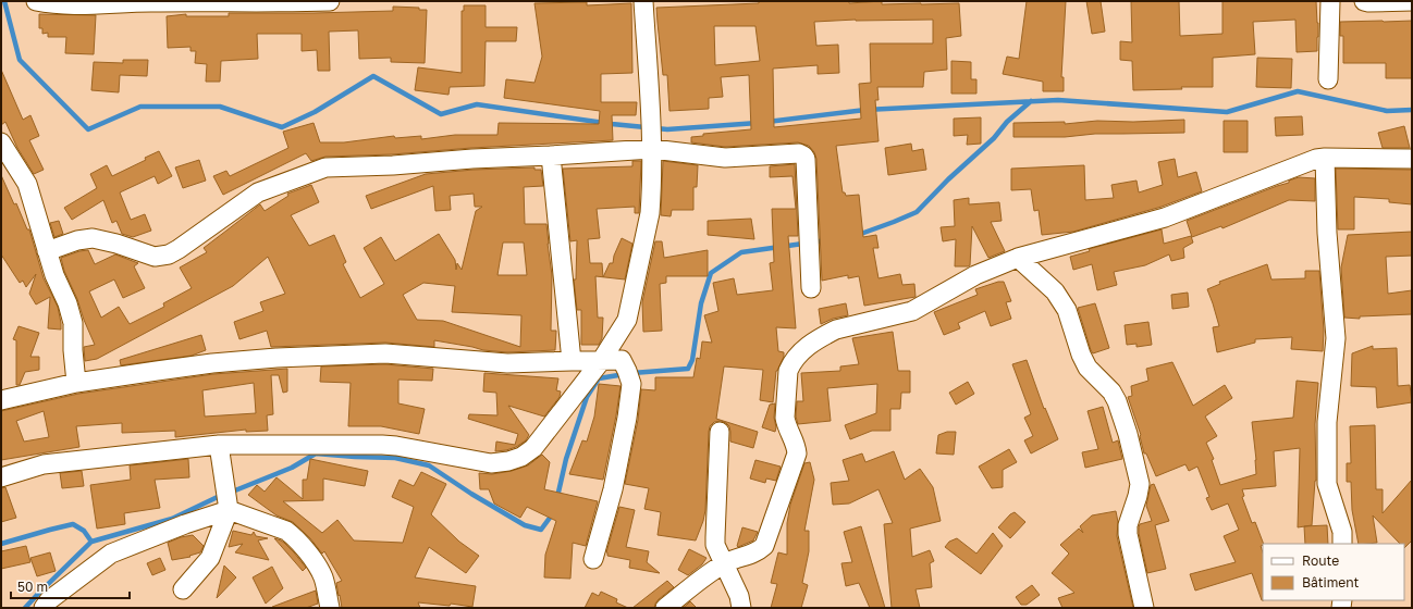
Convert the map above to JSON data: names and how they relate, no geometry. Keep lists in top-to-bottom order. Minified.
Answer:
{"legend":["Route","Bâtiment"],"scale_bar":"50 m"}
